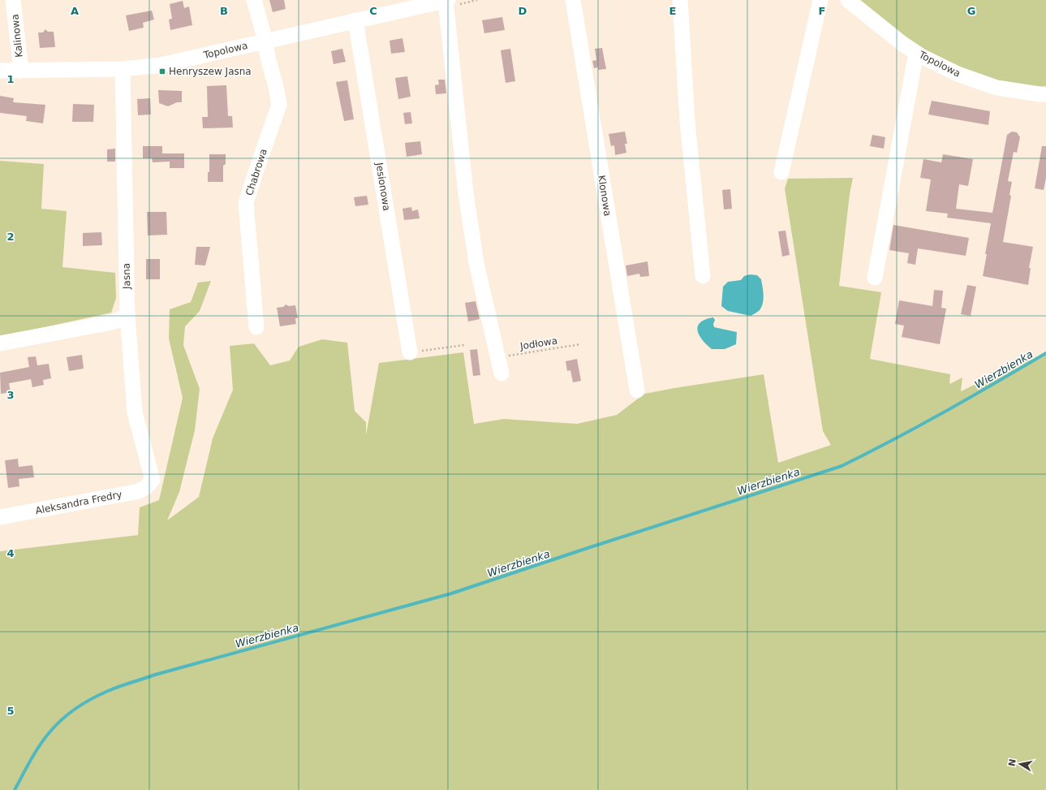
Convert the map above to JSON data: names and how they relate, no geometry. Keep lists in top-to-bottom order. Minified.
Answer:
{"streets":{"street":["Kalinowa","Topolowa","Chabrowa","Jesionowa","Klonowa","Jasna","Aleksandra Fredry"],"path":["Jodłowa"]},"crossings":[["Kalinowa","Topolowa"],["Topolowa","Chabrowa"],["Topolowa","Jesionowa"],["Topolowa","Jasna"],["Jasna","Aleksandra Fredry"]],"water":["Wierzbienka"],"places":{"transit":["Henryszew Jasna"]},"north":"left","grid":{"columns":["A","B","C","D","E","F","G"],"rows":["1","2","3","4","5"]}}
